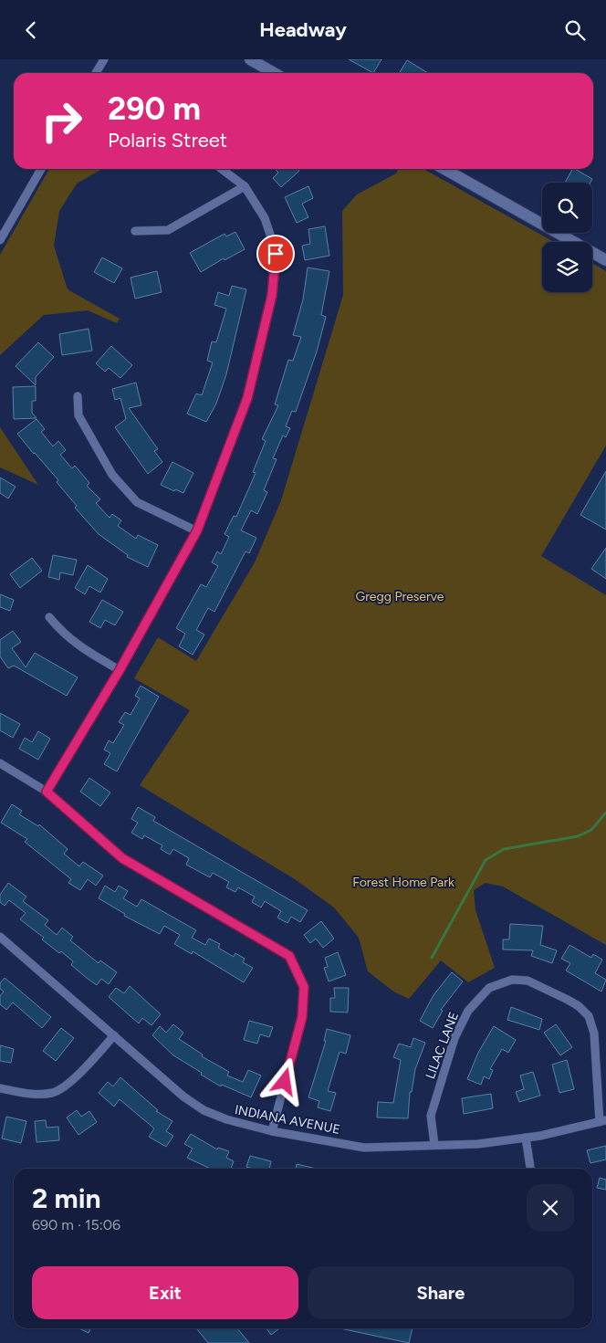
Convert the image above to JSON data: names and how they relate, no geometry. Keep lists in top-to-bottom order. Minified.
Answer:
{"streets":{"street":["LILAC LANE","INDIANA AVENUE"]},"crossings":[["LILAC LANE","INDIANA AVENUE"]],"parks":["Gregg Preserve","Forest Home Park"],"page":{"header":"Headway","turn":["290 m","Polaris Street"],"heading":["2 min","690 m · 15:06"],"buttons":["Exit","Share"]}}
